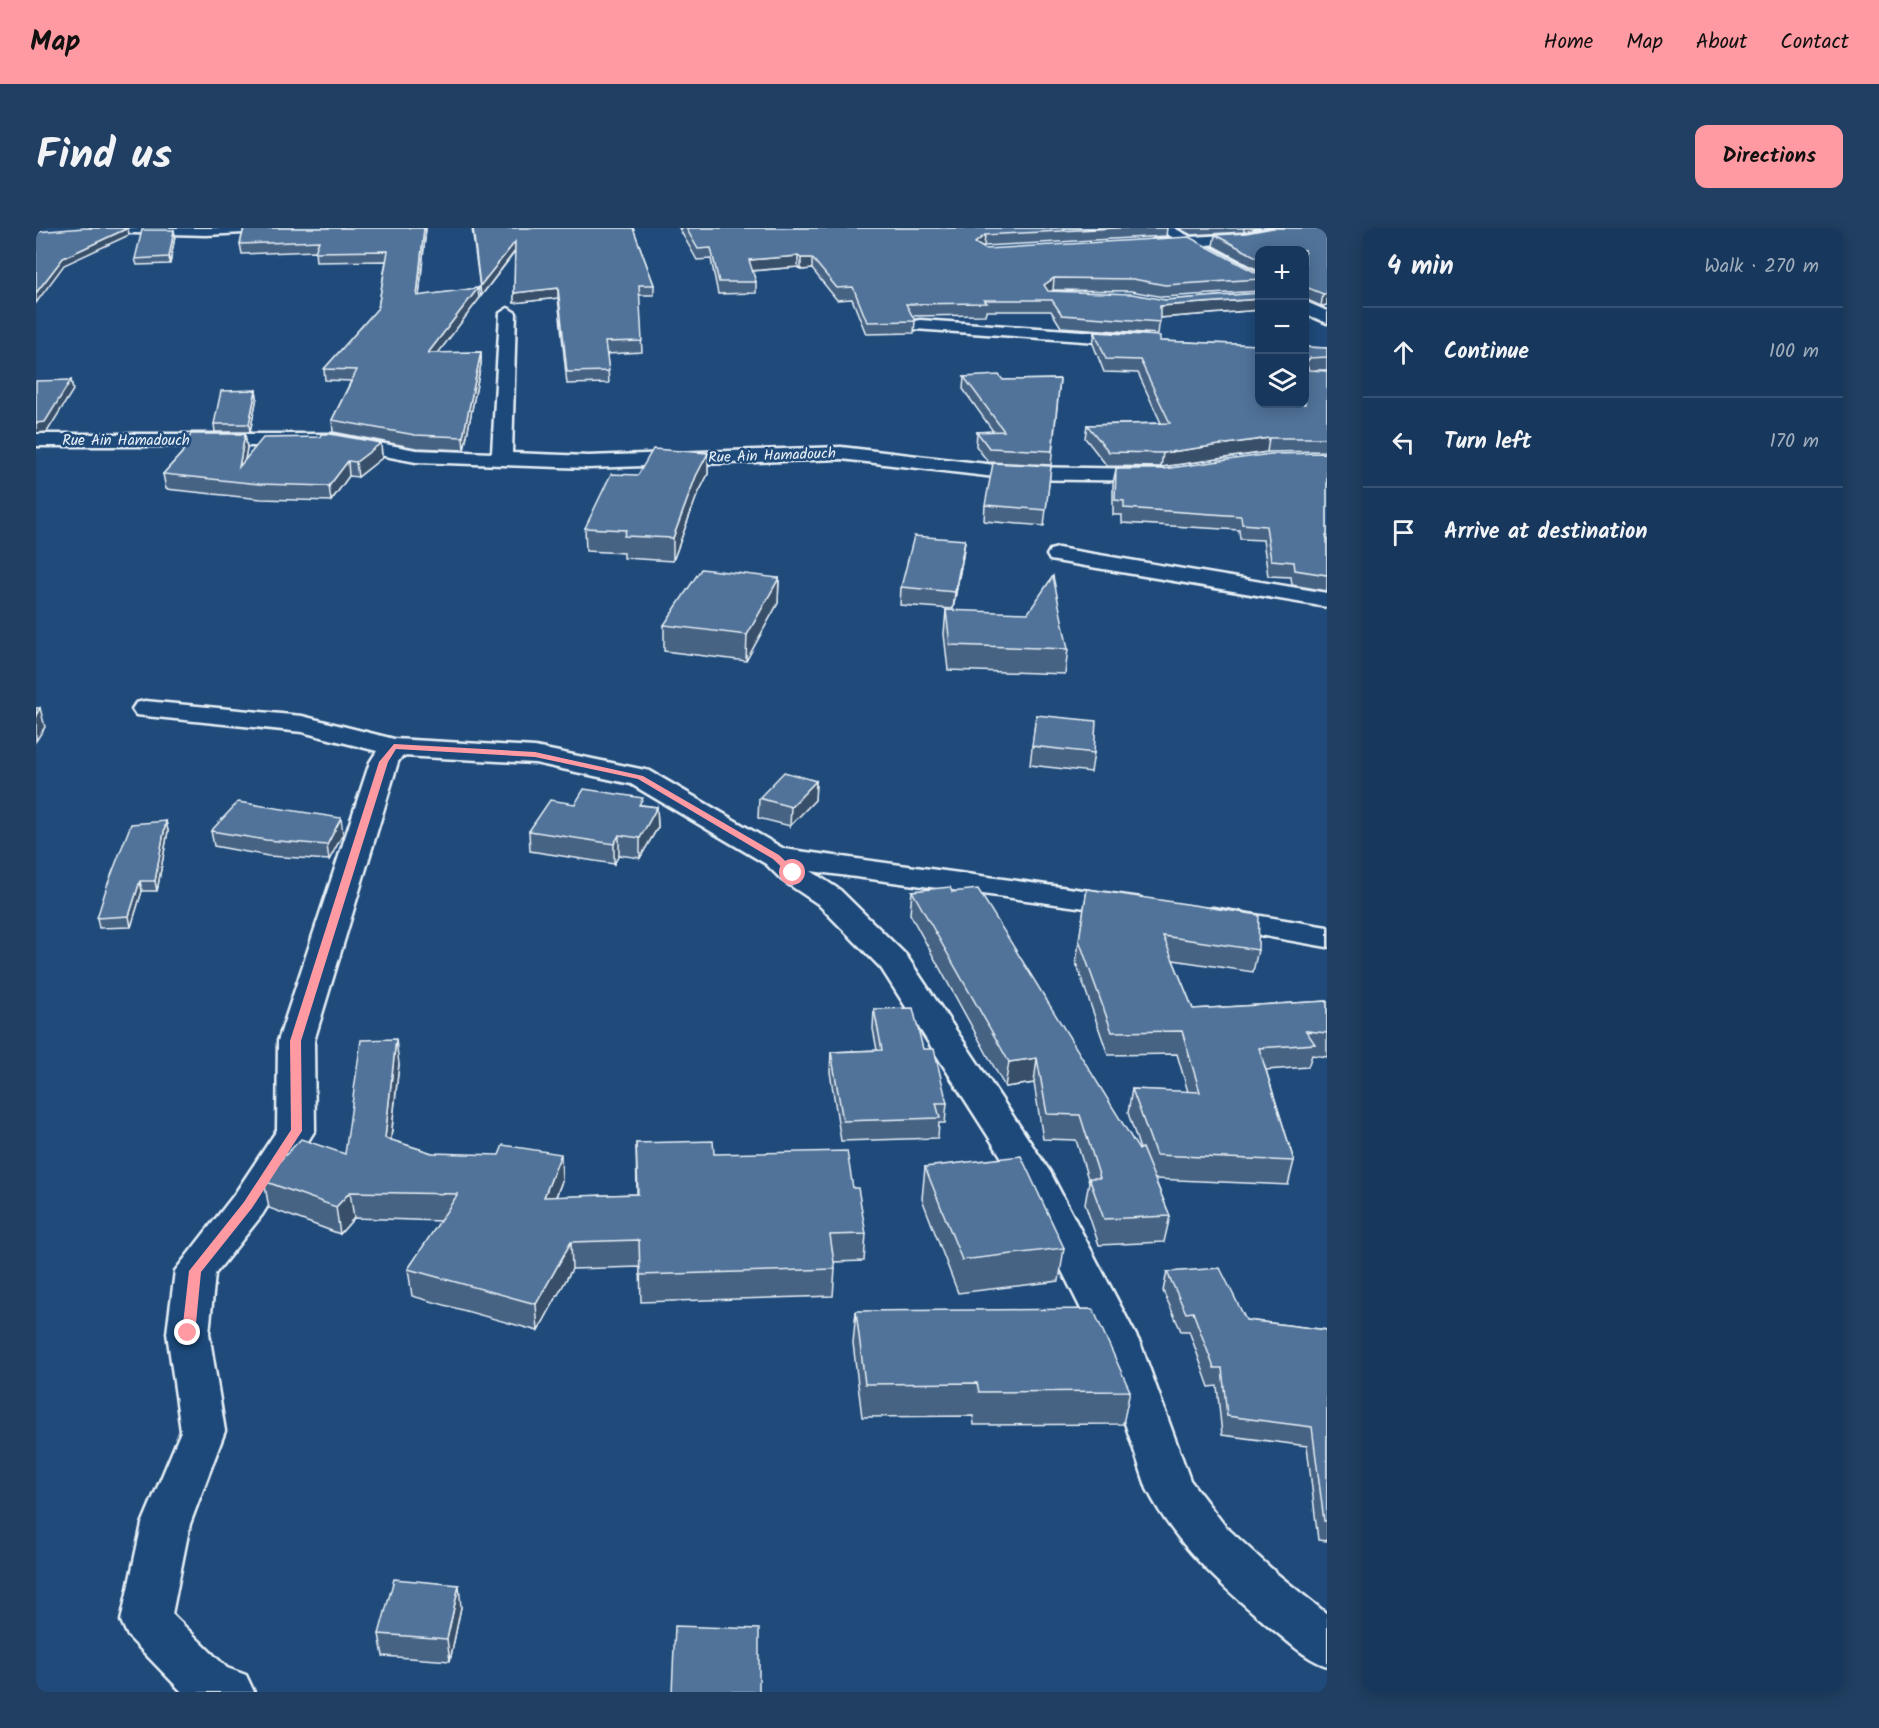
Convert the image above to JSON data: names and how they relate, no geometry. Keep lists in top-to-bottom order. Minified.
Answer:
{"streets":{"street":["Rue Ain Hamadouch"]},"page":{"header":"Map","nav":["Home","Map","About","Contact"],"title":"Find us","buttons":"Directions","heading":["4 min","Walk · 270 m"],"map_buttons":["+","−"],"list":[["Continue","100 m"],["Turn left","170 m"],"Arrive at destination"]}}
